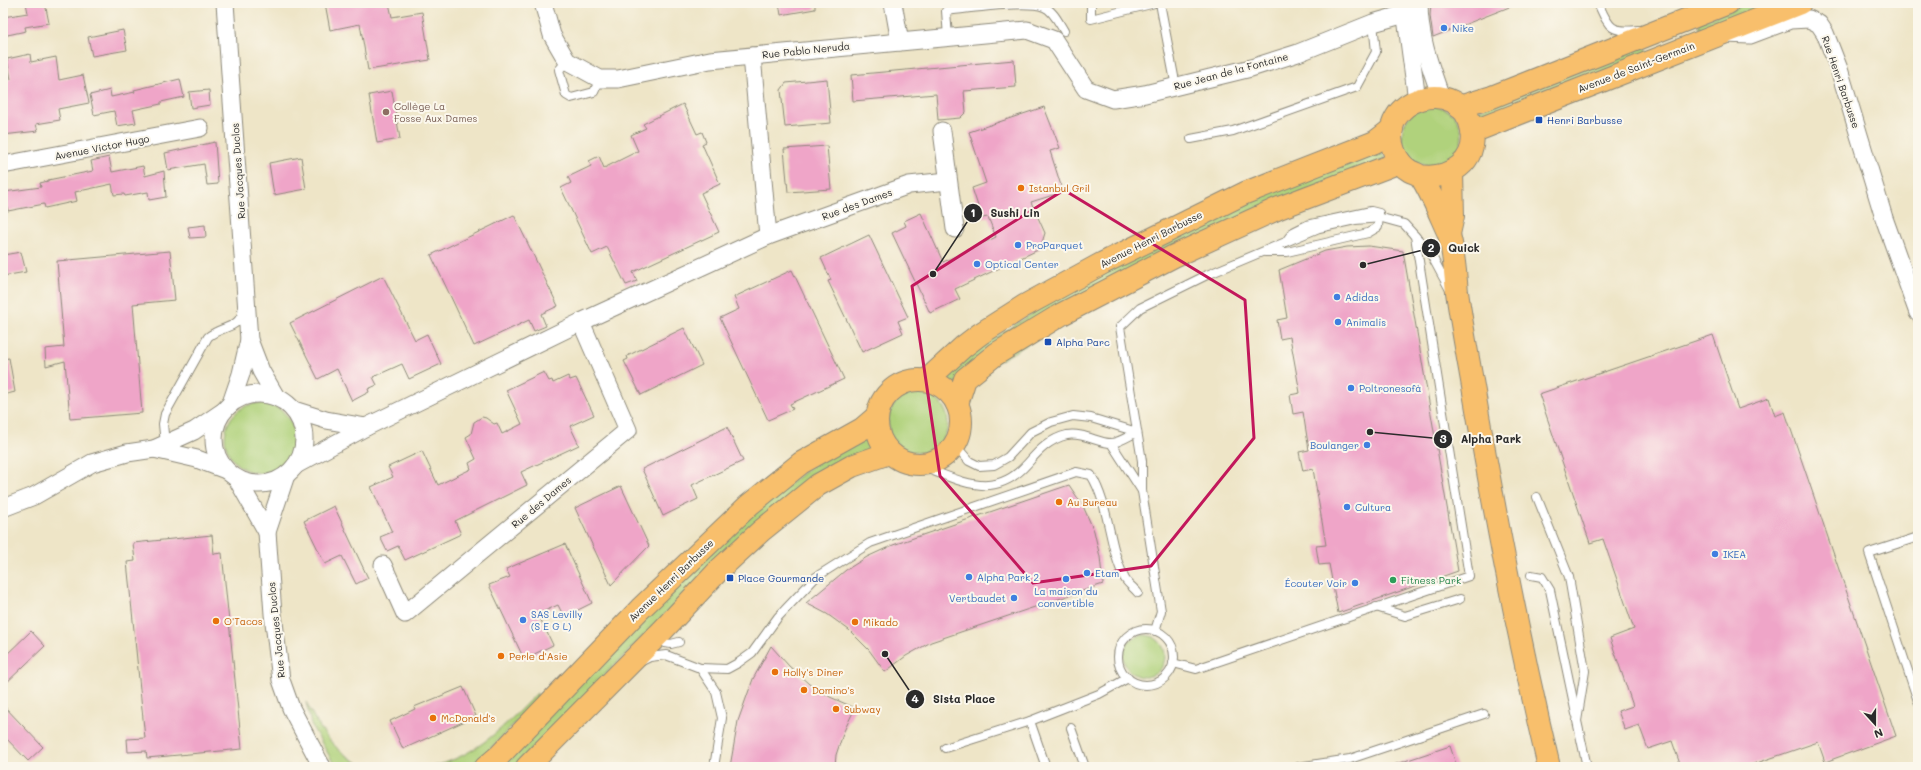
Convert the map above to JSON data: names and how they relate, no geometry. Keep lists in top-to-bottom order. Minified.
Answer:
{"streets":{"main road":["Avenue de Saint-Germain","Avenue Henri Barbusse"],"street":["Rue Pablo Neruda","Rue Jean de la Fontaine","Rue Henri Barbusse","Avenue Victor Hugo","Rue Jacques Duclos","Rue des Dames"]},"crossings":[["Rue Pablo Neruda","Rue Jean de la Fontaine"],["Avenue de Saint-Germain","Rue Henri Barbusse"],["Avenue de Saint-Germain","Avenue Henri Barbusse"],["Rue Jacques Duclos","Rue des Dames"]],"places":{"other":["Nike","Collège La Fosse Aux Dames","Istanbul Gril","ProParquet","Optical Center","Quick","Sushi Lin","Adidas","Animalis","Poltronesofà","Alpha Park","Boulanger","Au Bureau","Cultura","IKEA","Etam","Alpha Park 2","La maison du convertible","Fitness Park","Écouter Voir","Vertbaudet","SAS Levilly (S E G L)","O'Tacos","Mikado","Sista Place","Perle d'Asie","Holly's Diner","Domino's","Subway","McDonald's"],"transit":["Henri Barbusse","Alpha Parc","Place Gourmande"]},"north":"bottom"}
